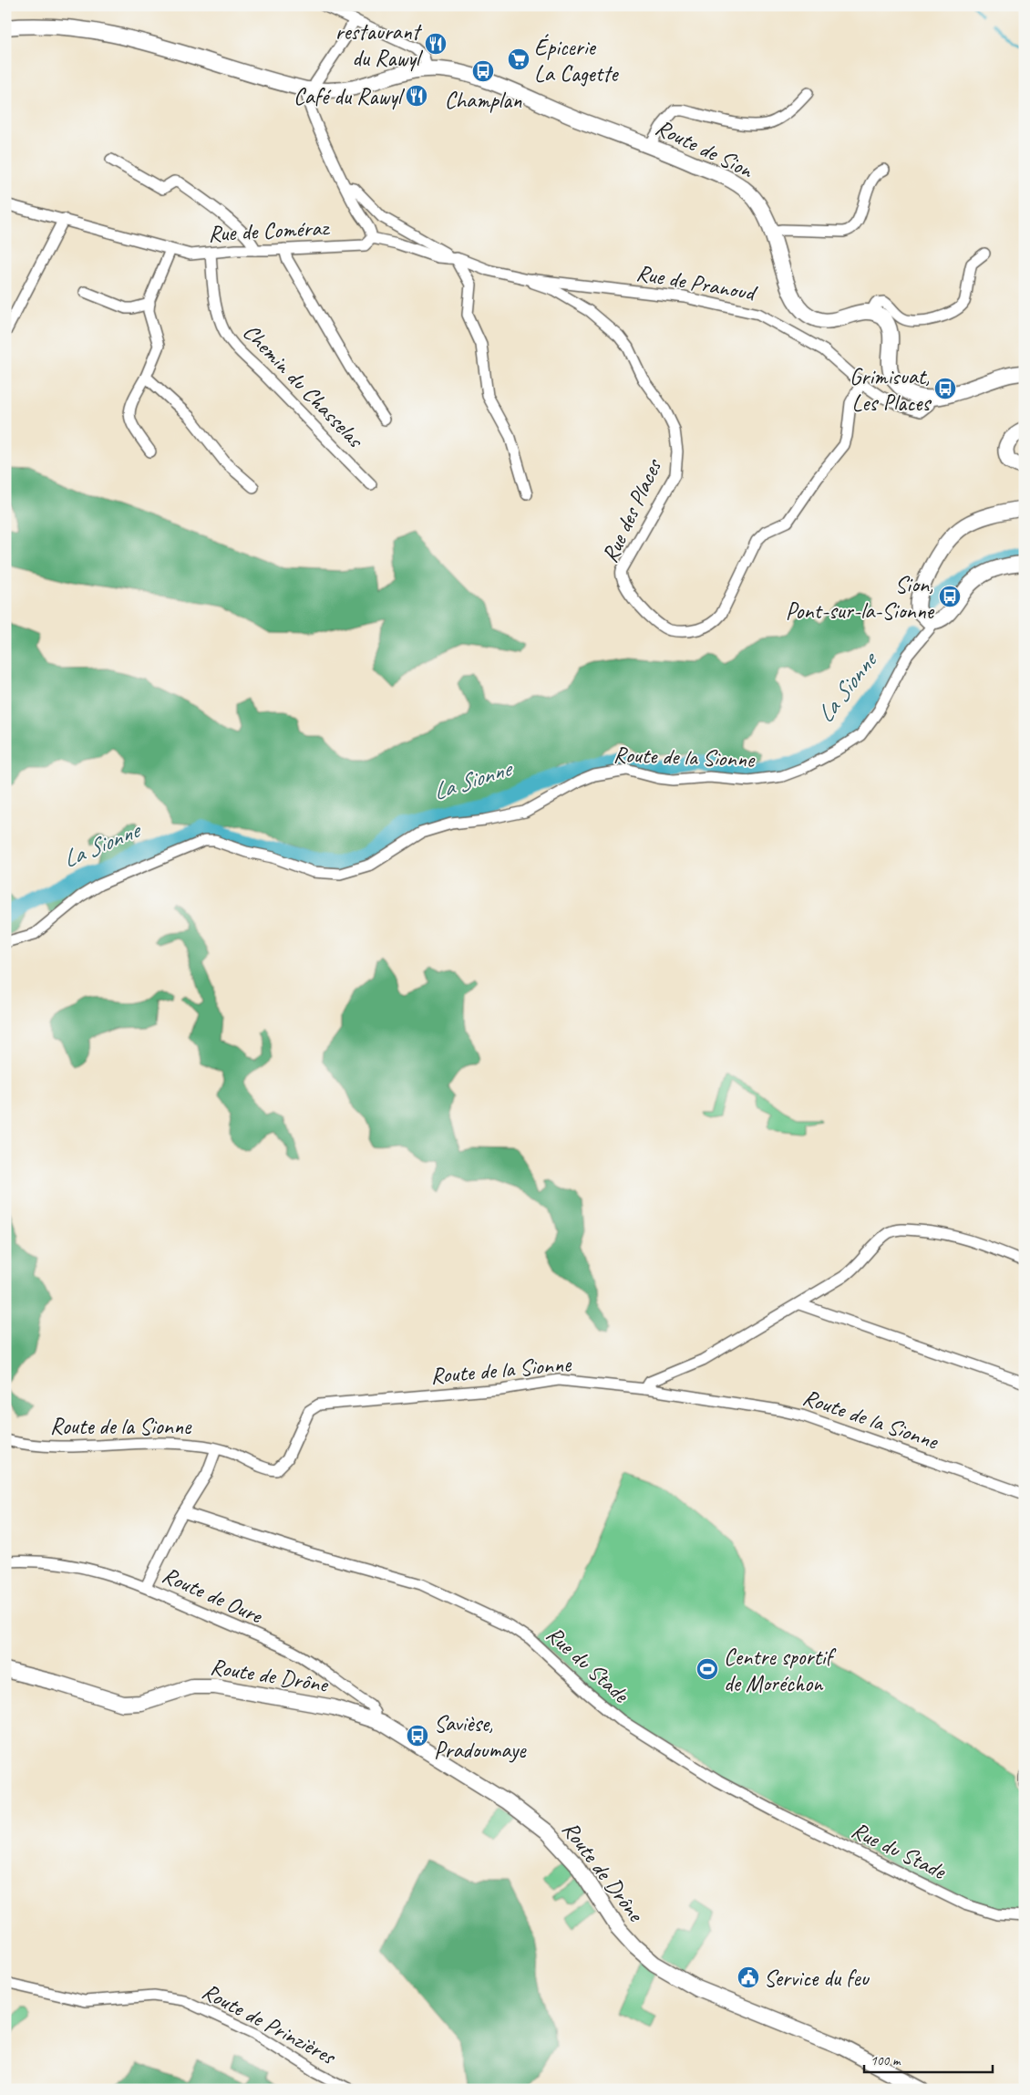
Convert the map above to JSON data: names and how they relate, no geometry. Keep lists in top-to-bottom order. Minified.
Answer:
{"streets":{"street":["Route de Sion","Rue de Coméraz","Rue de Pranoud","Chemin du Chasselas","Rue des Places","Route de la Sionne","Route de Oure","Rue du Stade","Route de Drône","Route de Prinzières"]},"crossings":[["Route de Sion","Rue de Coméraz"],["Rue de Coméraz","Rue de Pranoud"],["Rue de Coméraz","Chemin du Chasselas"],["Rue de Pranoud","Rue des Places"],["Route de Oure","Route de Drône"]],"water":["La Sionne"],"places":{"restaurant":["restaurant du Rawyl","Café du Rawyl"],"supermarket":["Épicerie La Cagette"],"bus stop":["Champlan","Grimisuat, Les Places","Sion, Pont-sur-la-Sionne","Savièse, Pradoumaye"],"sports":["Centre sportif de Moréchon"],"public building":["Service du feu"]},"scale_bar":"100 m"}
